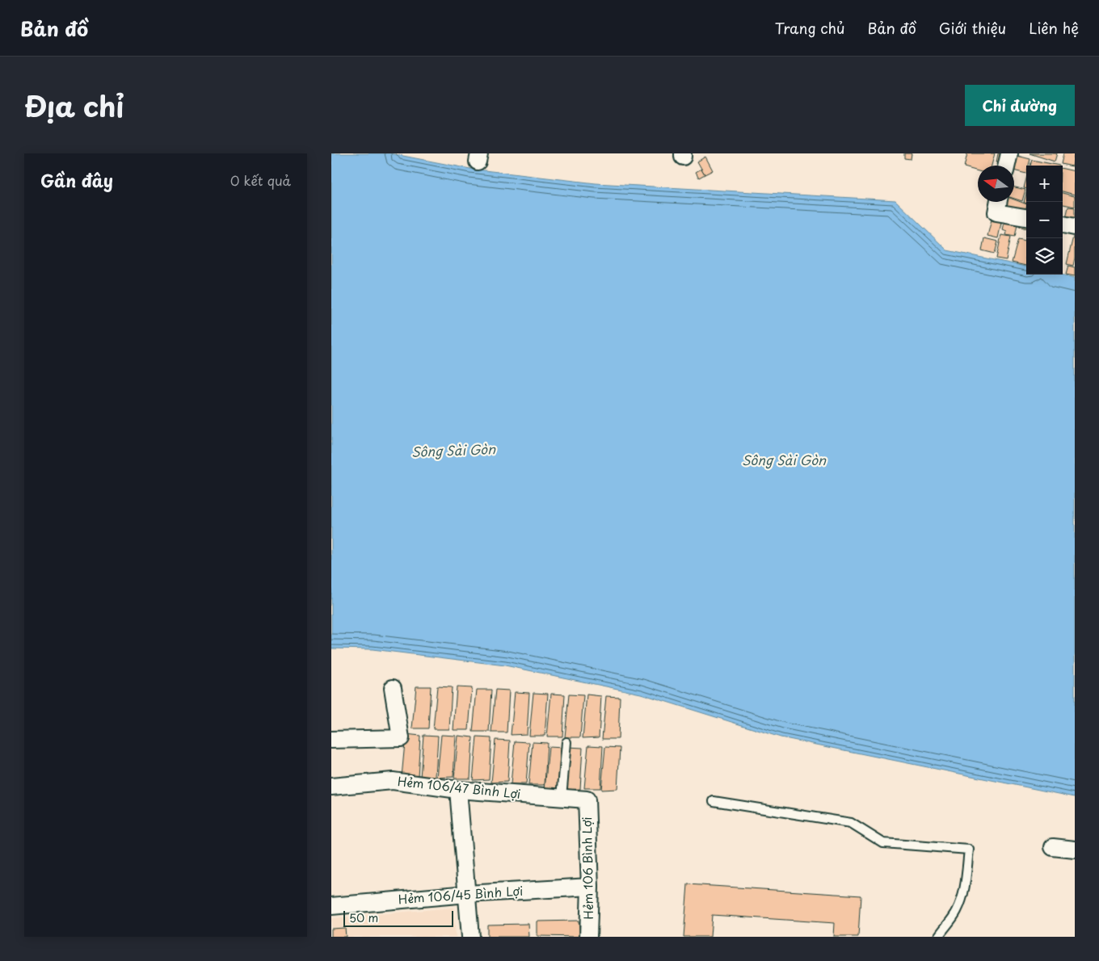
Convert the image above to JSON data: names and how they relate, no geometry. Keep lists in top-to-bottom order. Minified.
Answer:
{"streets":{"street":["Hẻm 106/47 Bình Lợi","Hẻm 106 Bình Lợi","Hẻm 106/45 Bình Lợi"]},"crossings":[["Hẻm 106/47 Bình Lợi","Hẻm 106 Bình Lợi"],["Hẻm 106 Bình Lợi","Hẻm 106/45 Bình Lợi"]],"water":["Sông Sài Gòn"],"scale_bar":"50 m","north":"left","page":{"header":"Bản đồ","nav":["Trang chủ","Bản đồ","Giới thiệu","Liên hệ"],"title":"Địa chỉ","buttons":"Chỉ đường","heading":["Gần đây","0 kết quả"],"map_buttons":["+","−"],"scale":"50 m"}}
